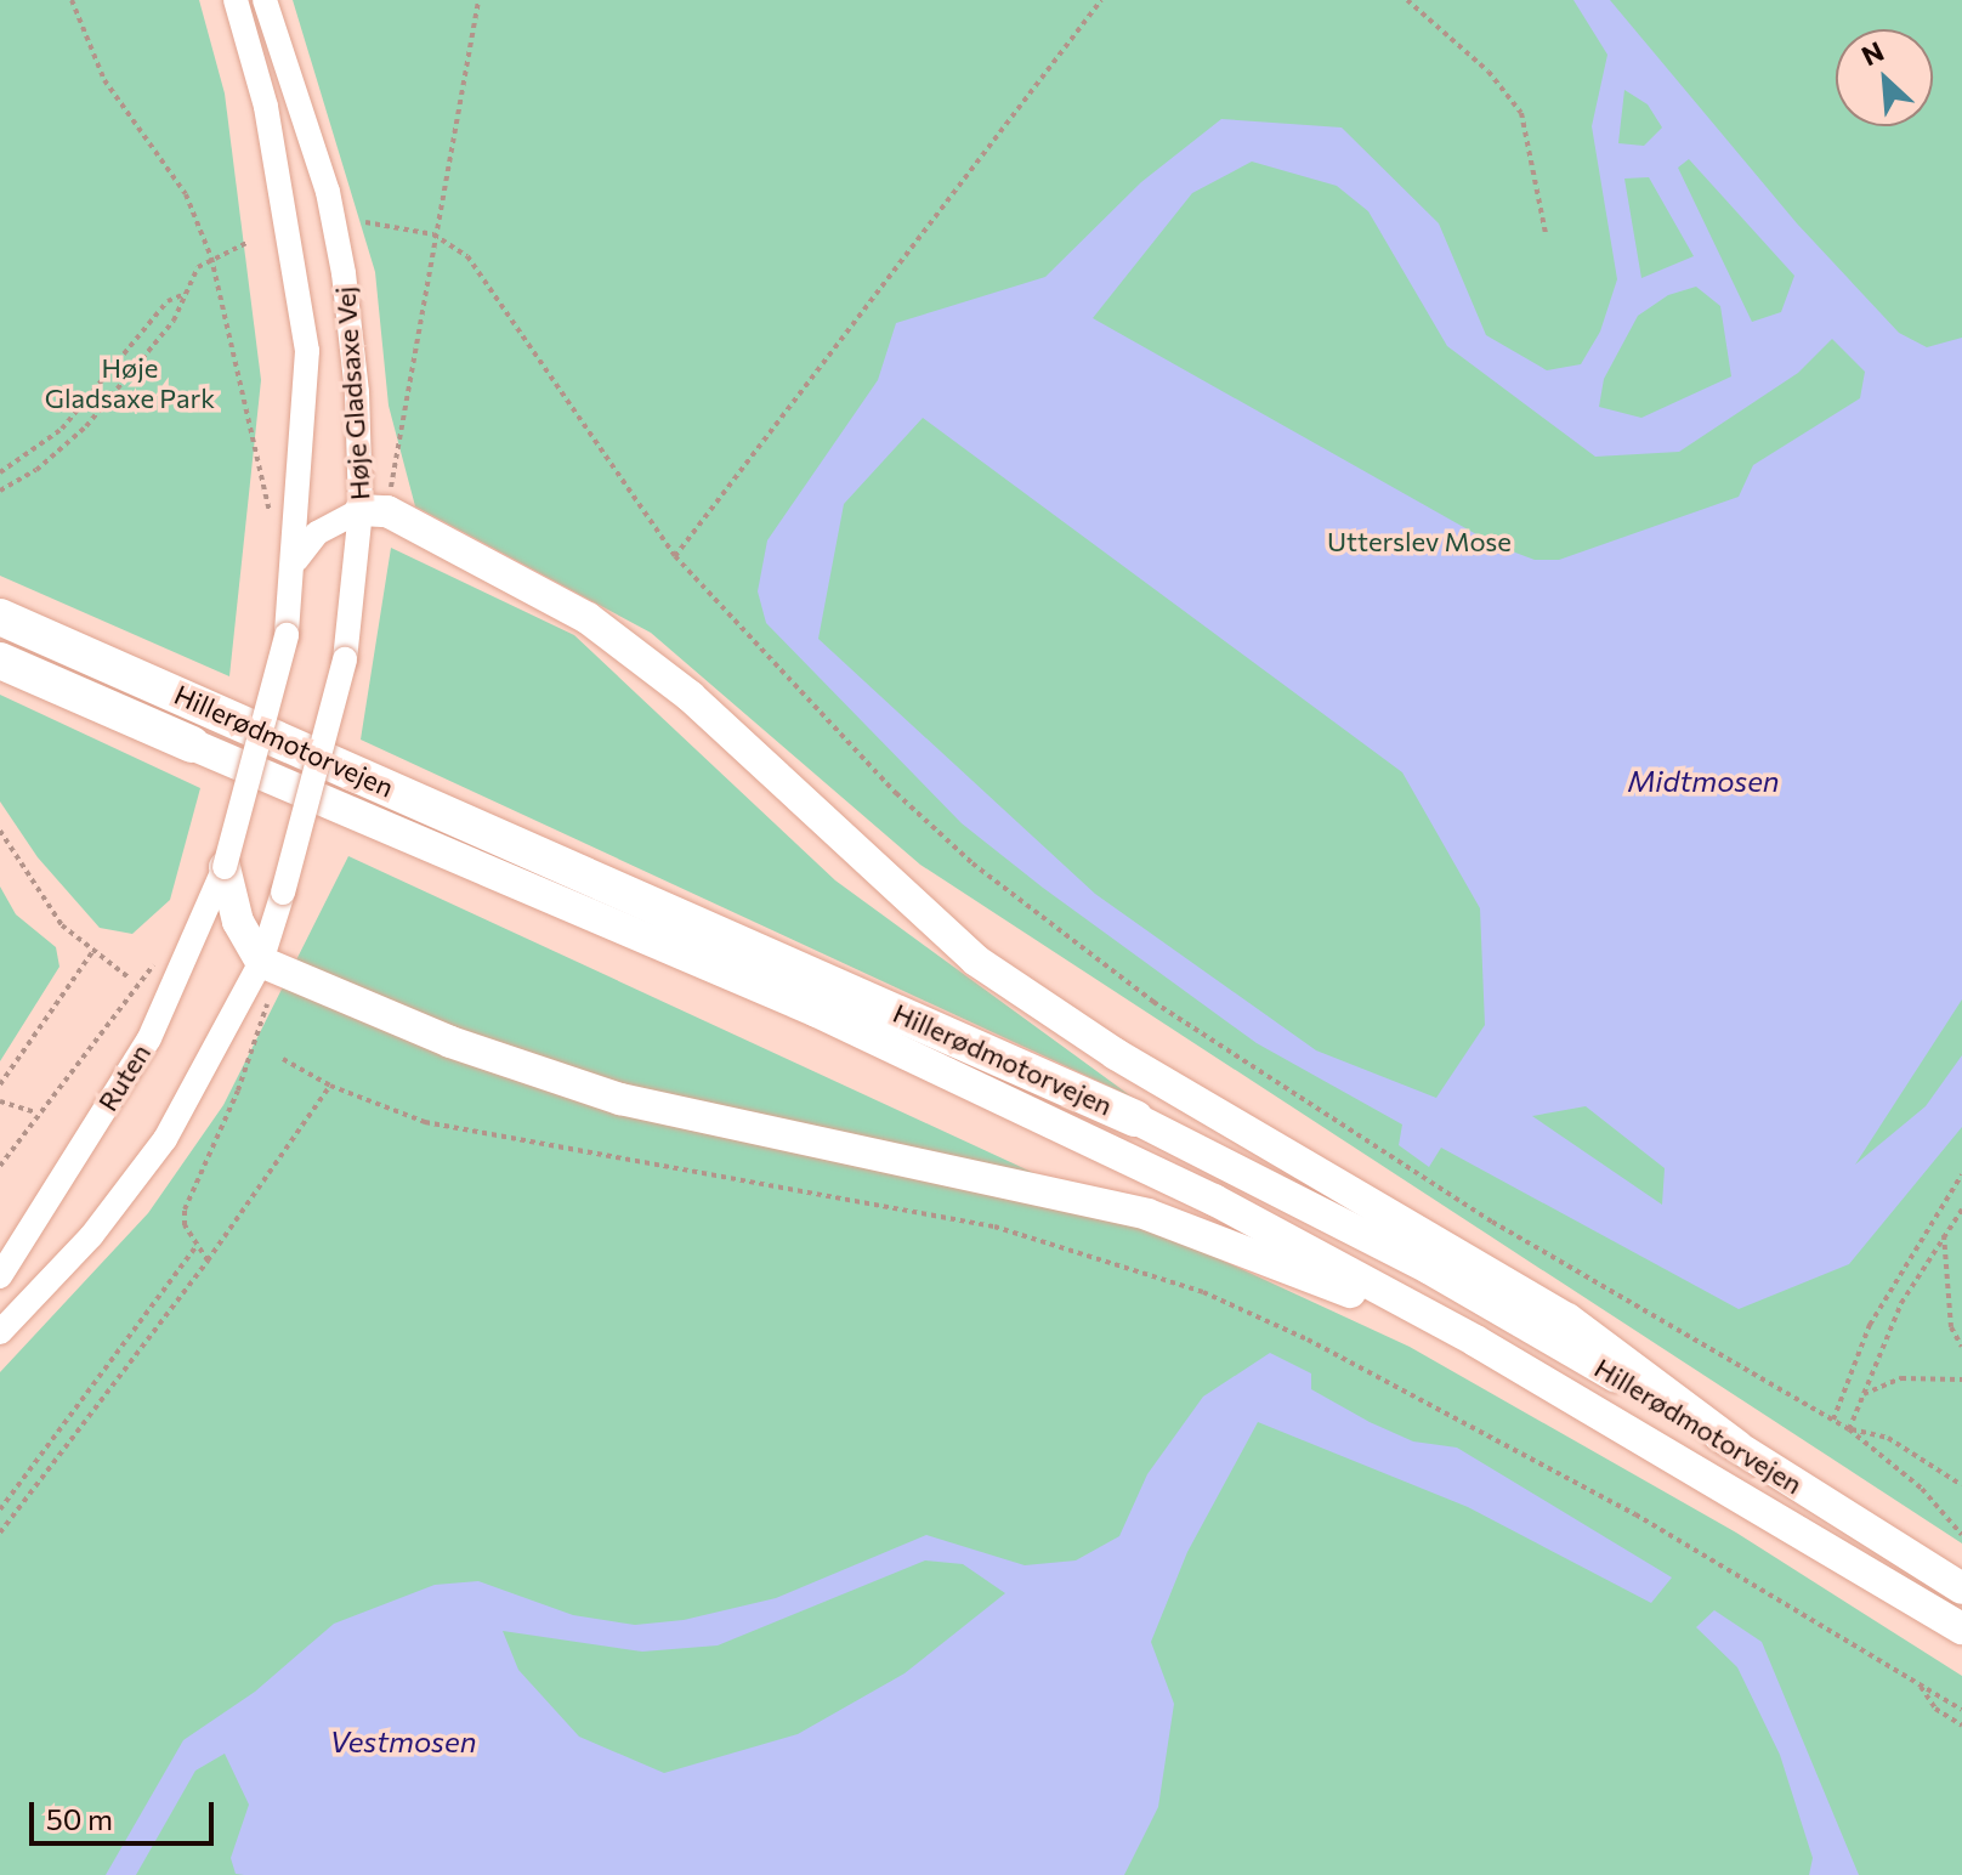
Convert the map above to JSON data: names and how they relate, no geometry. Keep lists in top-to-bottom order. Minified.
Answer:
{"streets":{"highway":["Hillerødmotorvejen"],"street":["Høje Gladsaxe Vej","Ruten"]},"crossings":[["Høje Gladsaxe Vej","Ruten"]],"water":["Midtmosen","Vestmosen"],"parks":["Høje Gladsaxe Park","Utterslev Mose"],"scale_bar":"50 m","north":"top left"}
